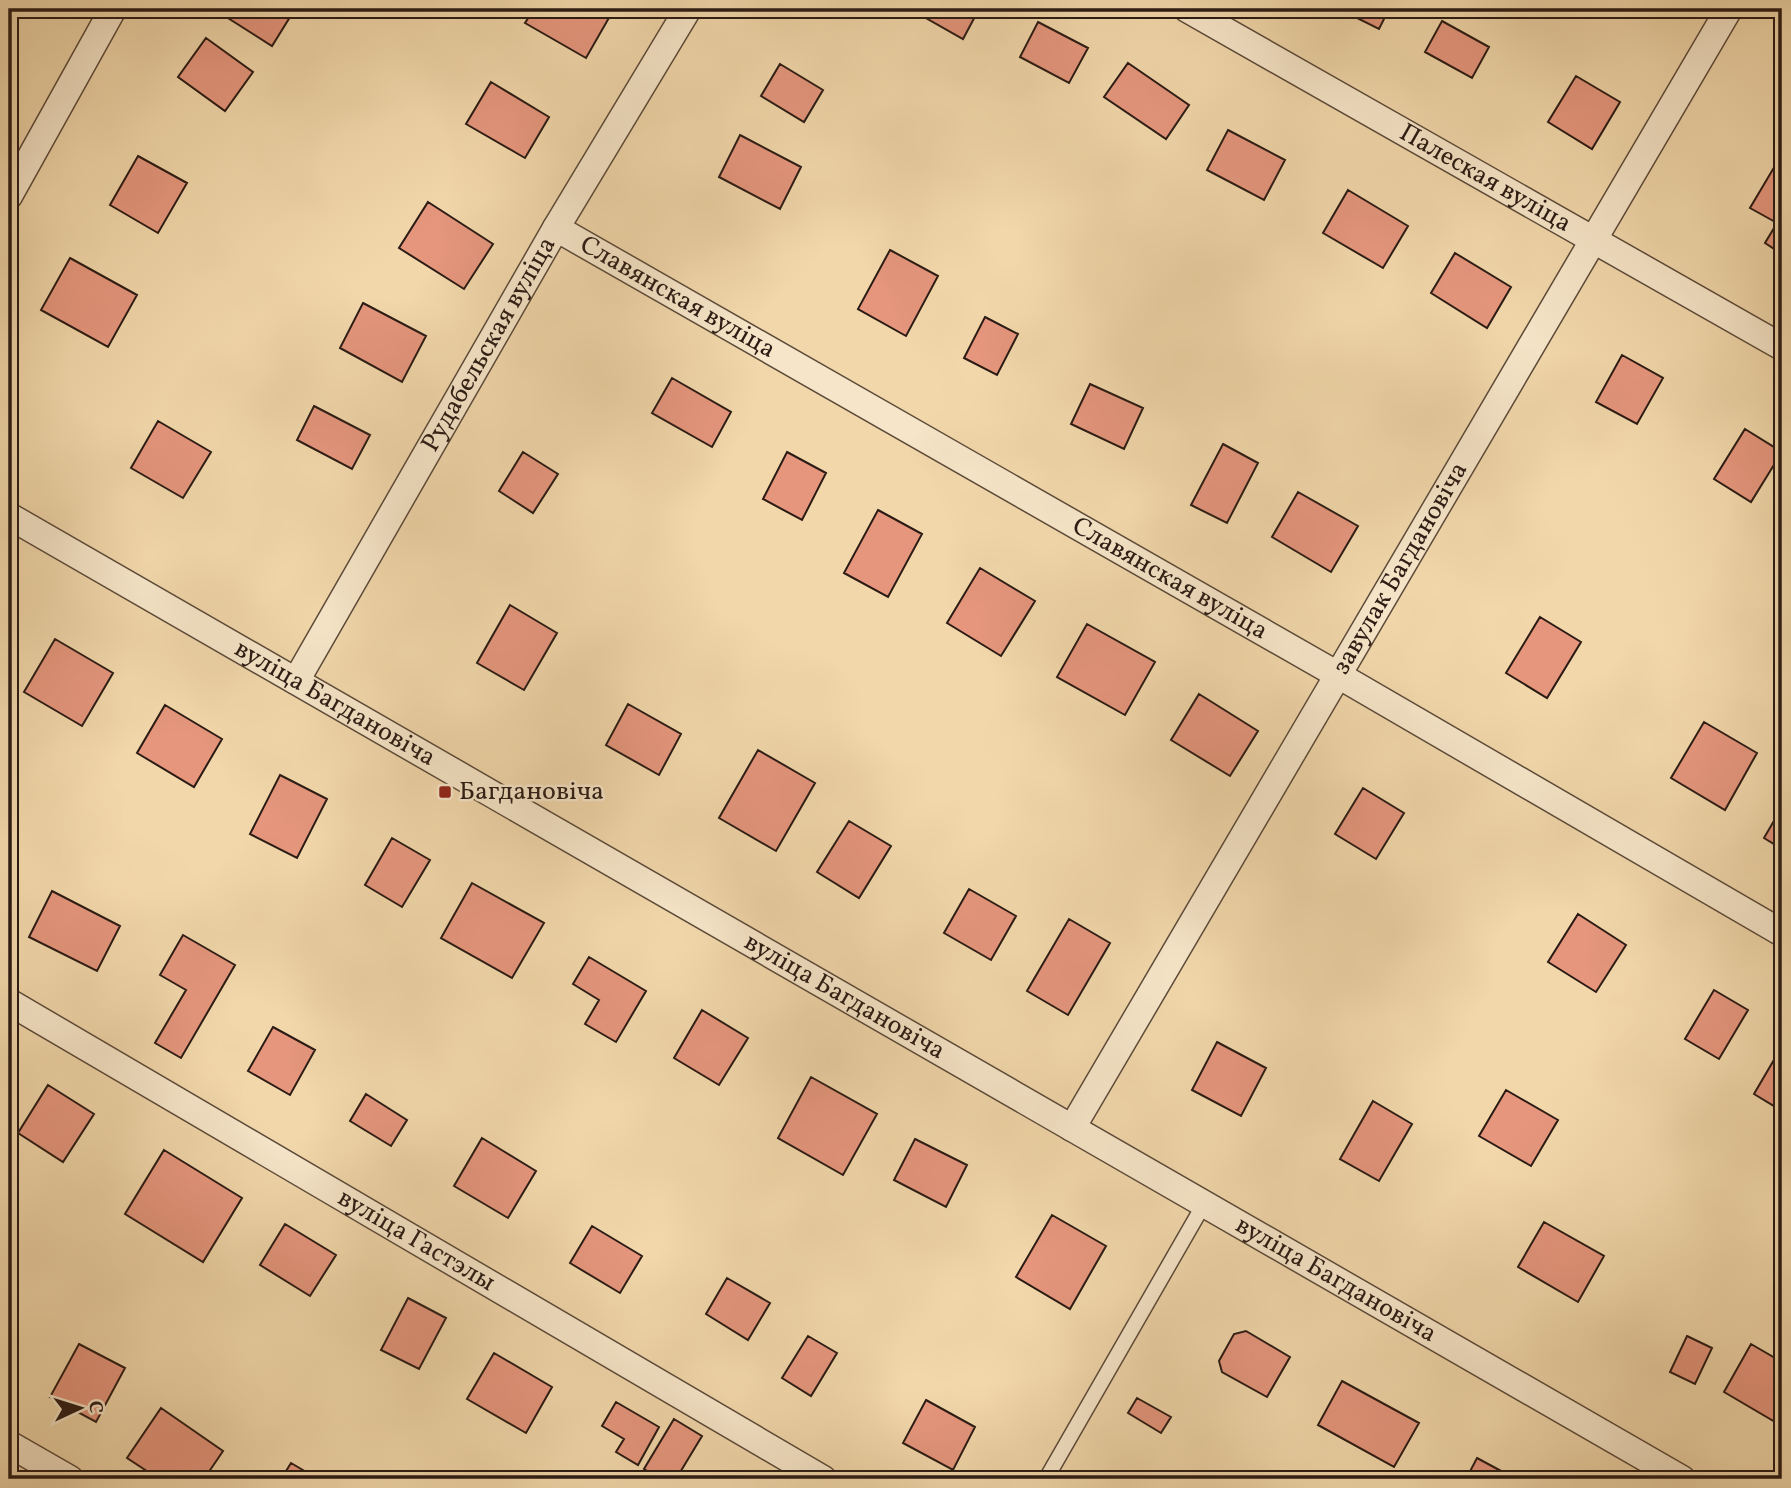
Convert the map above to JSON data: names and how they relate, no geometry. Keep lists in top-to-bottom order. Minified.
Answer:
{"streets":{"street":["Палеская вуліца","Славянская вуліца","Рудабельская вуліца","завулак Багдановіча","вуліца Багдановіча","вуліца Гастэлы"]},"crossings":[["Палеская вуліца","завулак Багдановіча"],["Славянская вуліца","Рудабельская вуліца"],["Славянская вуліца","завулак Багдановіча"],["Рудабельская вуліца","вуліца Багдановіча"],["завулак Багдановіча","вуліца Багдановіча"]],"places":{"transit":["Багдановіча"]},"north":"right"}
